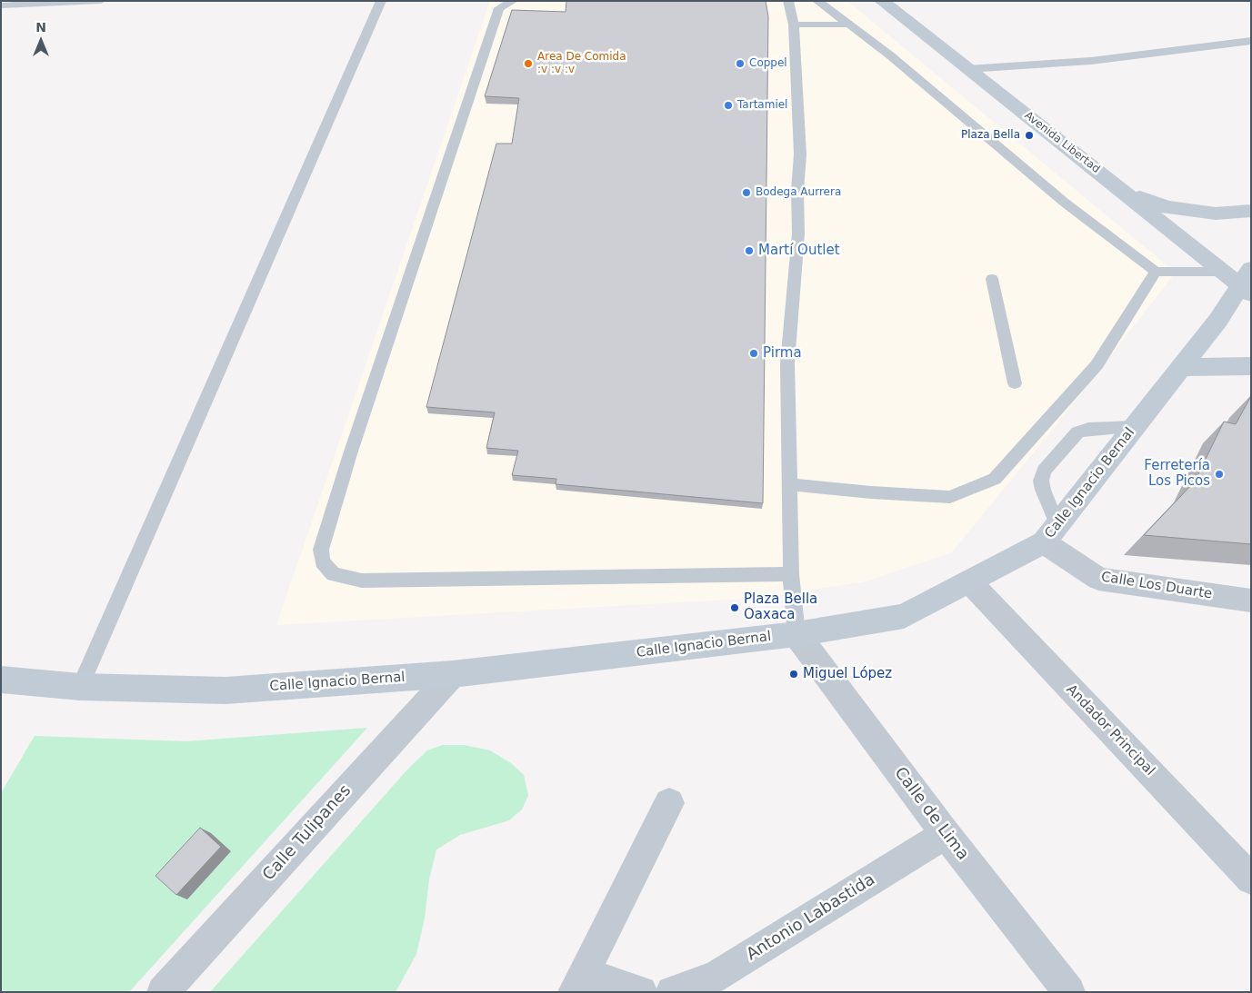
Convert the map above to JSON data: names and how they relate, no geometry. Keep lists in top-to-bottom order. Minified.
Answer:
{"streets":{"main road":["Avenida Libertad","Calle Ignacio Bernal"],"street":["Calle Los Duarte","Andador Principal","Calle de Lima","Calle Tulipanes","Antonio Labastida"]},"crossings":[["Avenida Libertad","Calle Ignacio Bernal"],["Calle Ignacio Bernal","Calle Los Duarte"],["Calle Ignacio Bernal","Andador Principal"],["Calle Ignacio Bernal","Calle de Lima"],["Calle Ignacio Bernal","Calle Tulipanes"],["Calle de Lima","Antonio Labastida"]],"places":["Area De Comida :v :v :v","Coppel","Tartamiel","Plaza Bella","Bodega Aurrera","Martí Outlet","Pirma","Ferretería Los Picos","Plaza Bella Oaxaca","Miguel López"],"north":"top"}
